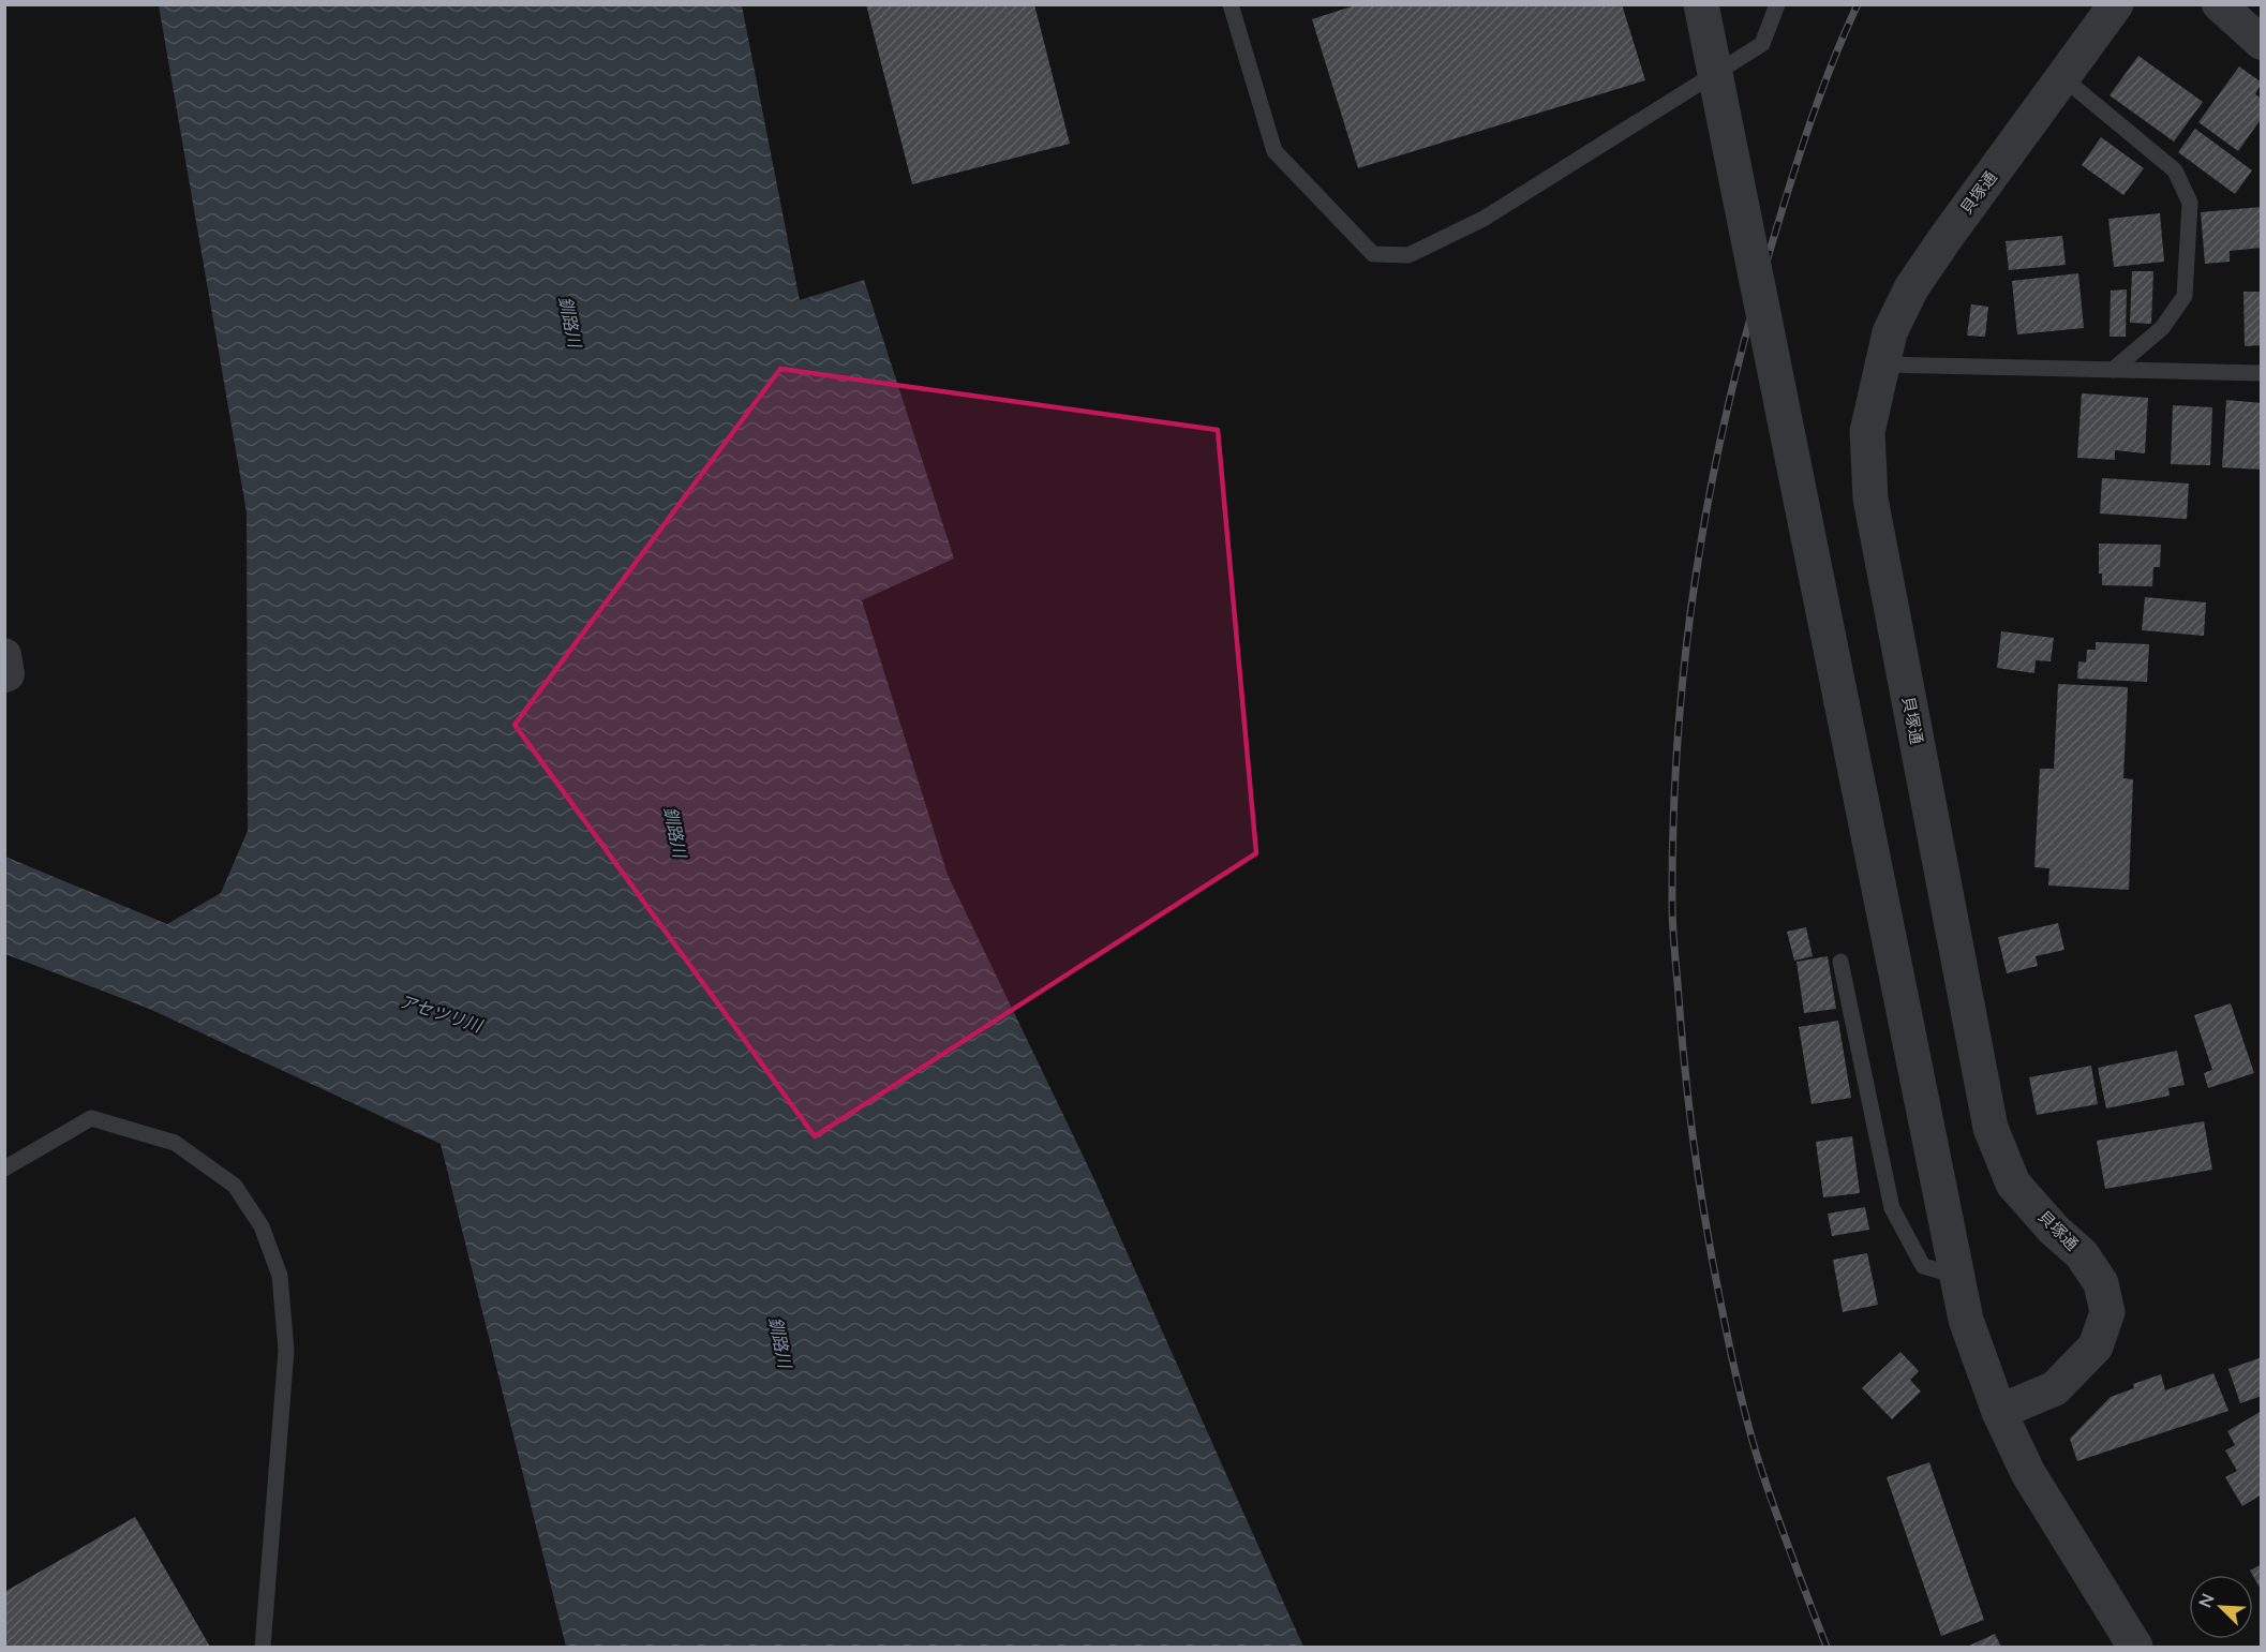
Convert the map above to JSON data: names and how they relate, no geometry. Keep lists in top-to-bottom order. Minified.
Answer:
{"streets":{"street":["貝塚通"]},"water":["釧路川","アセツリ川"],"north":"top left"}
